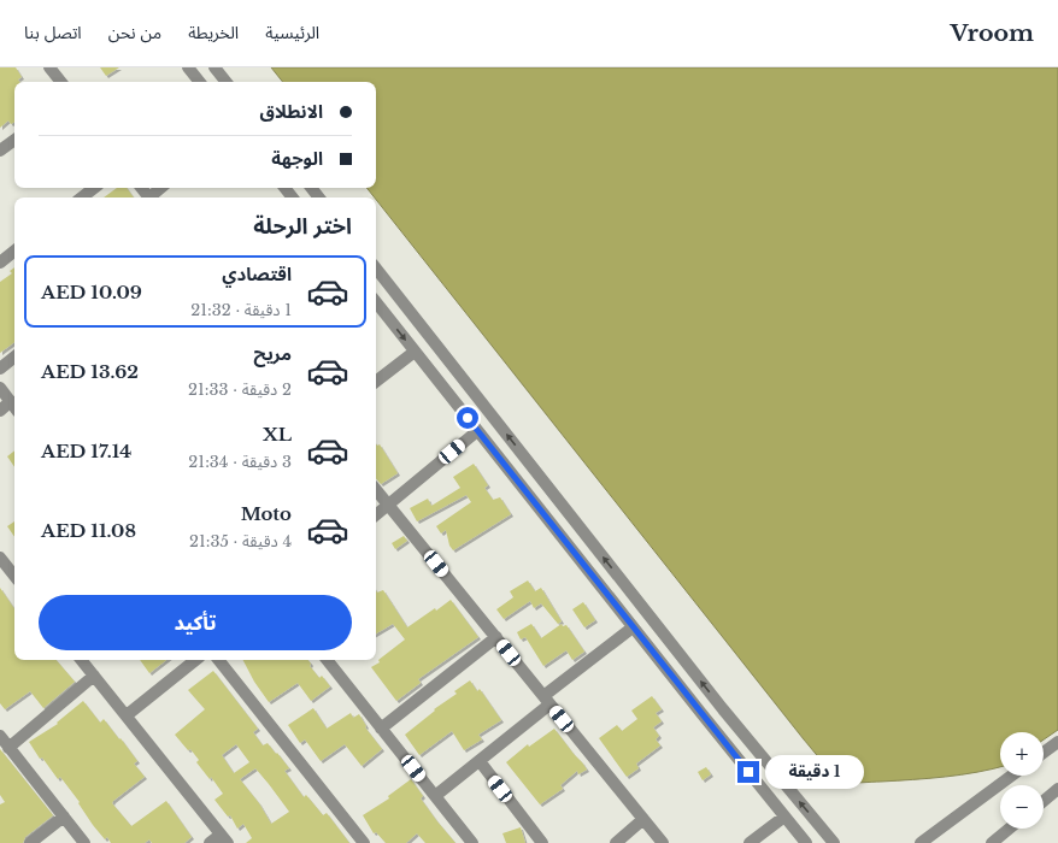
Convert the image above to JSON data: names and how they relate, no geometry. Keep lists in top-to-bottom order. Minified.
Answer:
{"page":{"header":"Vroom","nav":["الرئيسية","الخريطة","من نحن","اتصل بنا"],"banner":["الانطلاق","الوجهة"],"heading":"اختر الرحلة","list":[{"name":"اقتصادي","note":"1 دقيقة · 21:32","value":"AED 10.09"},{"name":"مريح","note":"2 دقيقة · 21:33","value":"AED 13.62"},{"name":"XL","note":"3 دقيقة · 21:34","value":"AED 17.14"},{"name":"Moto","note":"4 دقيقة · 21:35","value":"AED 11.08"}],"buttons":"تأكيد","map_buttons":["+","−"],"bubble":"1 دقيقة"}}
